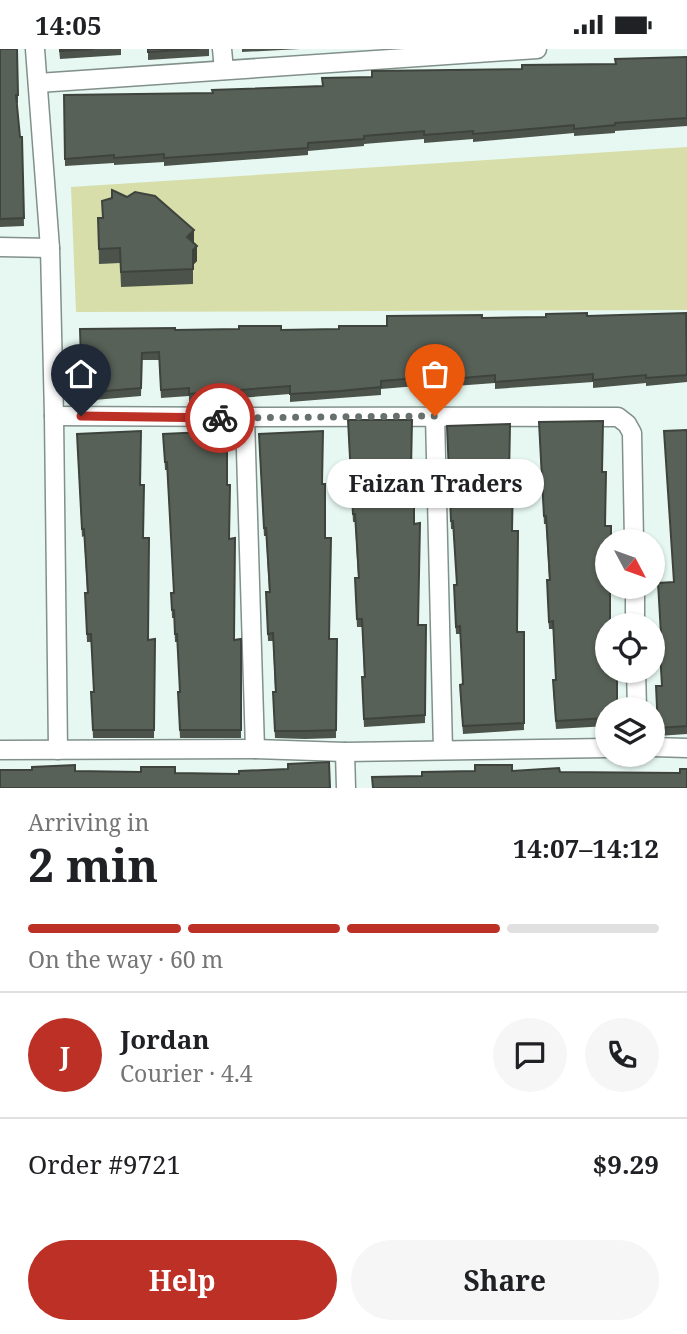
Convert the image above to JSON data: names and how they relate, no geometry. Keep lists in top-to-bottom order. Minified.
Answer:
{"places":["Faizan Traders"],"north":"bottom right","page":{"status":"14:05","bubble":"Faizan Traders","heading":["2 min","Arriving in","14:07–14:12"],"panel":["Jordan","Courier · 4.4","Order #9721","$9.29"],"bar":"On the way · 60 m","round":"J","buttons":["Help","Share"]}}
